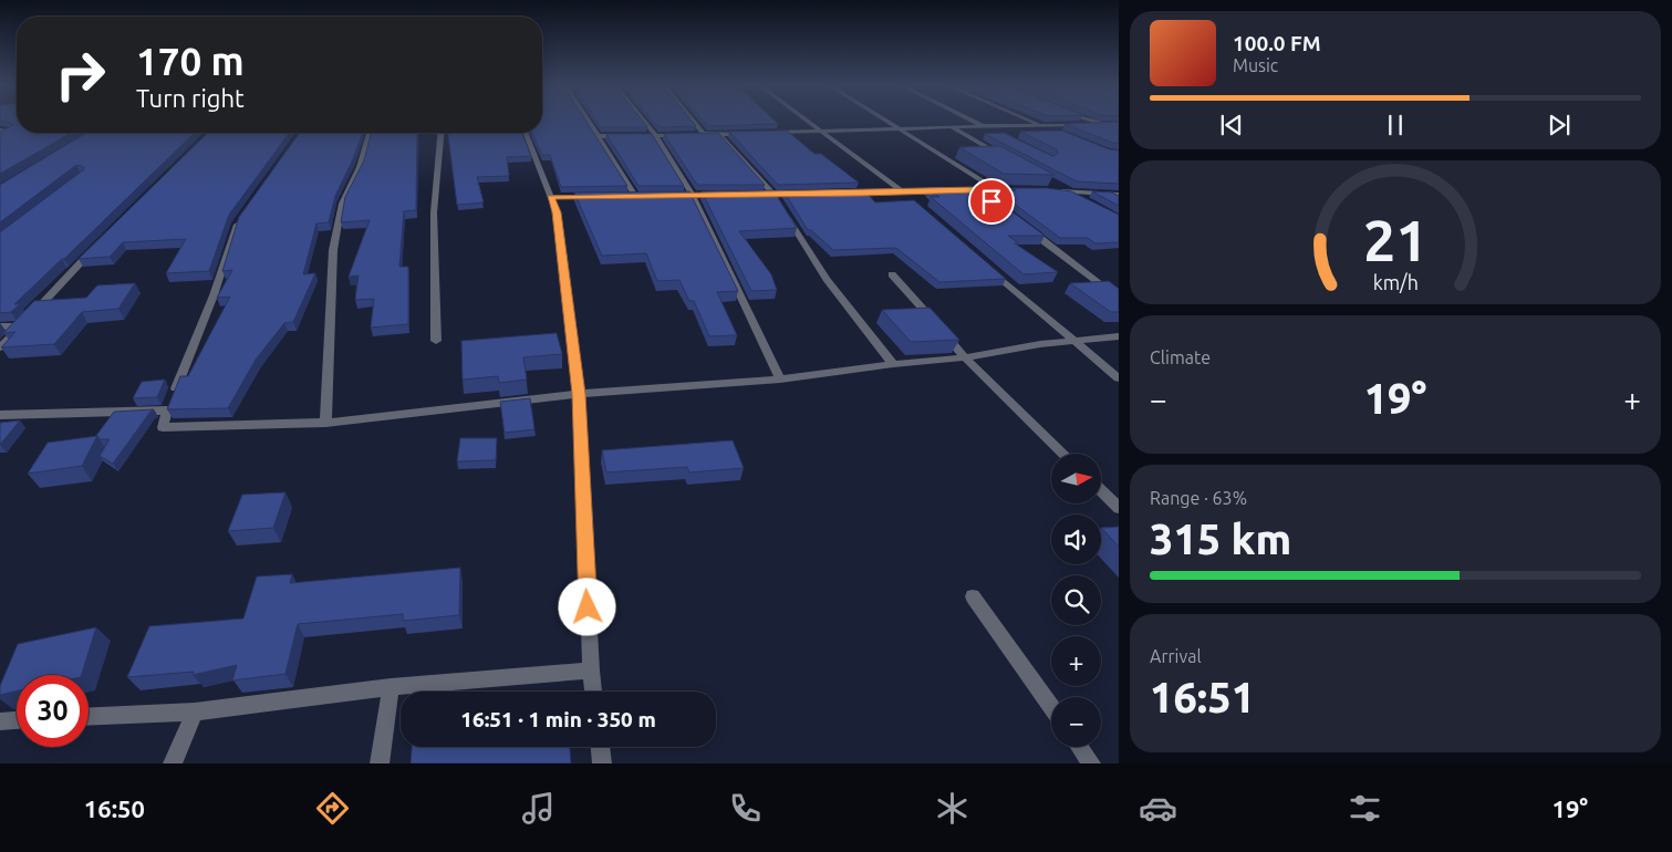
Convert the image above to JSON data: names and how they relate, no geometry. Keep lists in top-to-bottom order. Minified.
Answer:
{"north":"right","page":{"turn":["170 m","Turn right"],"song":["100.0 FM","Music"],"tile":["Climate",["Range · 63%","315 km"],["Arrival","16:51"]],"heat":["−","19°","+"],"map_buttons":["+","−"],"limit":"30","trip":"16:51 · 1 min · 350 m","tabs":["16:50","19°"],"gauge":["21","km/h"]}}
